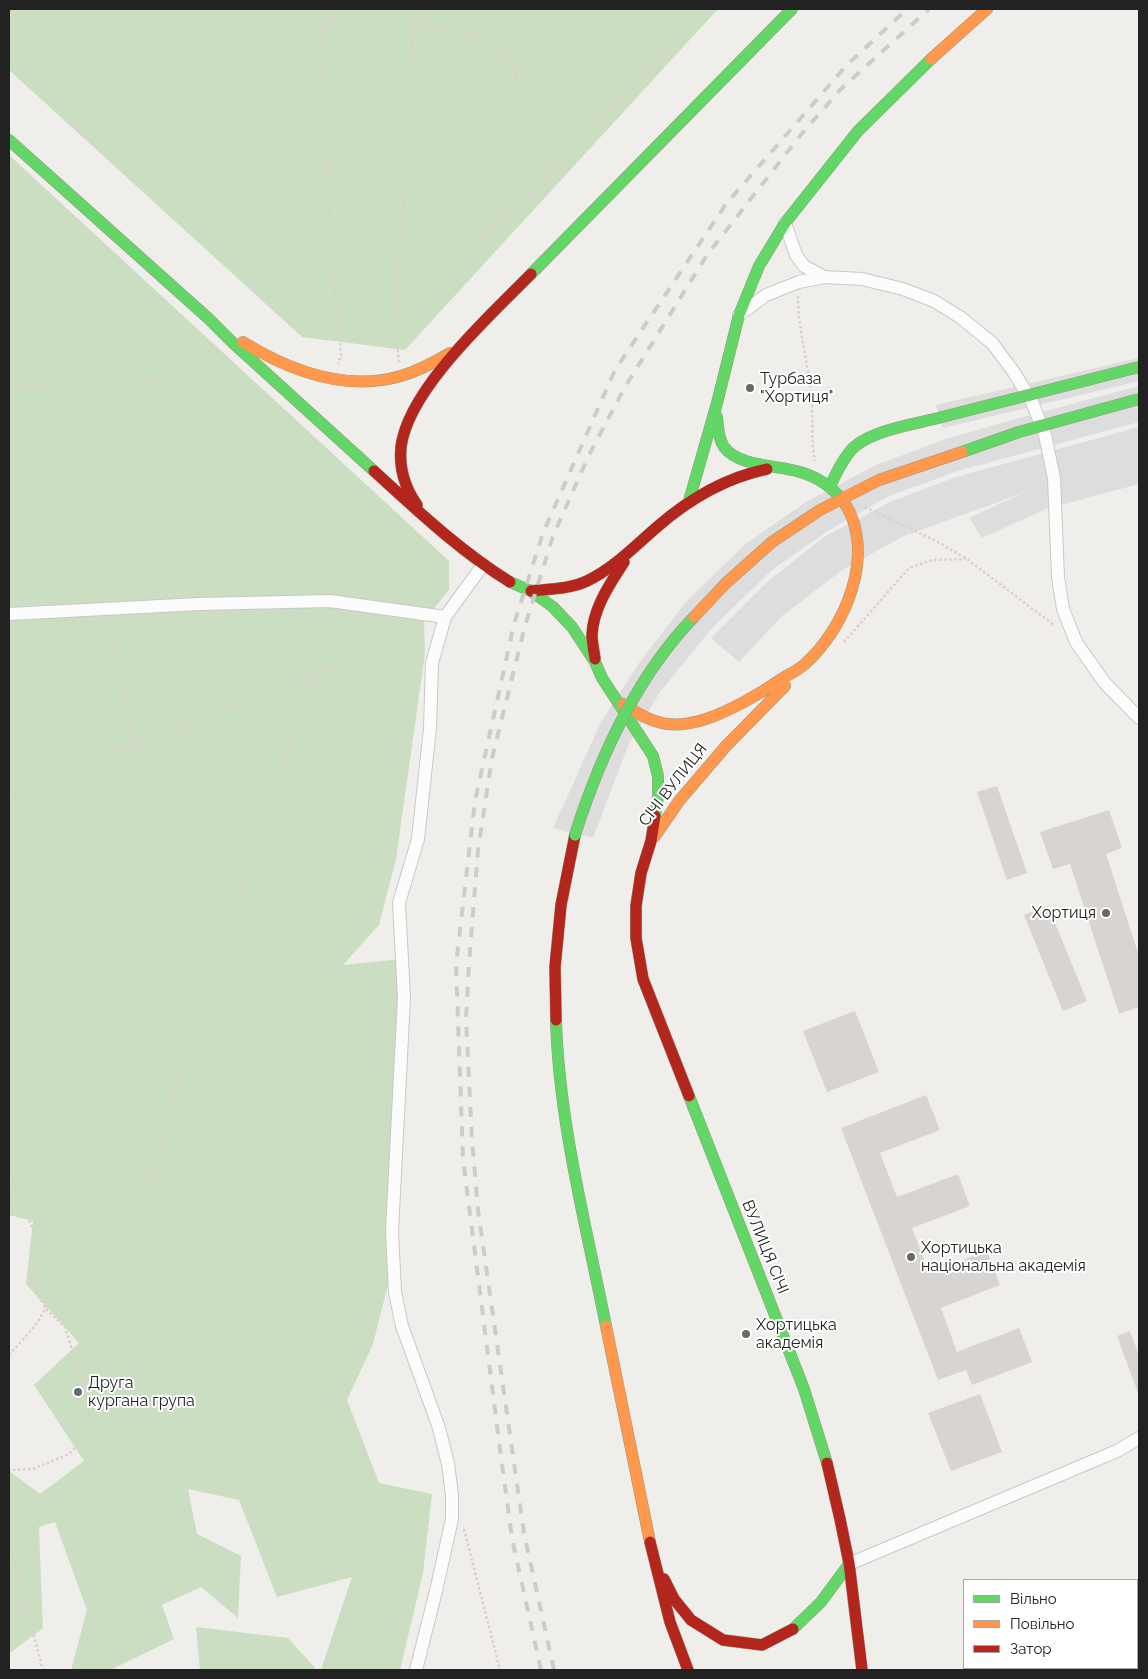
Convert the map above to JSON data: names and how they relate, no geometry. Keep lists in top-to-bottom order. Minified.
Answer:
{"streets":{"main road":["СІЧІ ВУЛИЦЯ","ВУЛИЦЯ СІЧІ"]},"crossings":[["СІЧІ ВУЛИЦЯ","ВУЛИЦЯ СІЧІ"]],"places":["Турбаза \"Хортиця\"","Хортиця","Хортицька національна академія","Хортицька академія","Друга кургана група"],"legend":["Вільно","Повільно","Затор"]}
